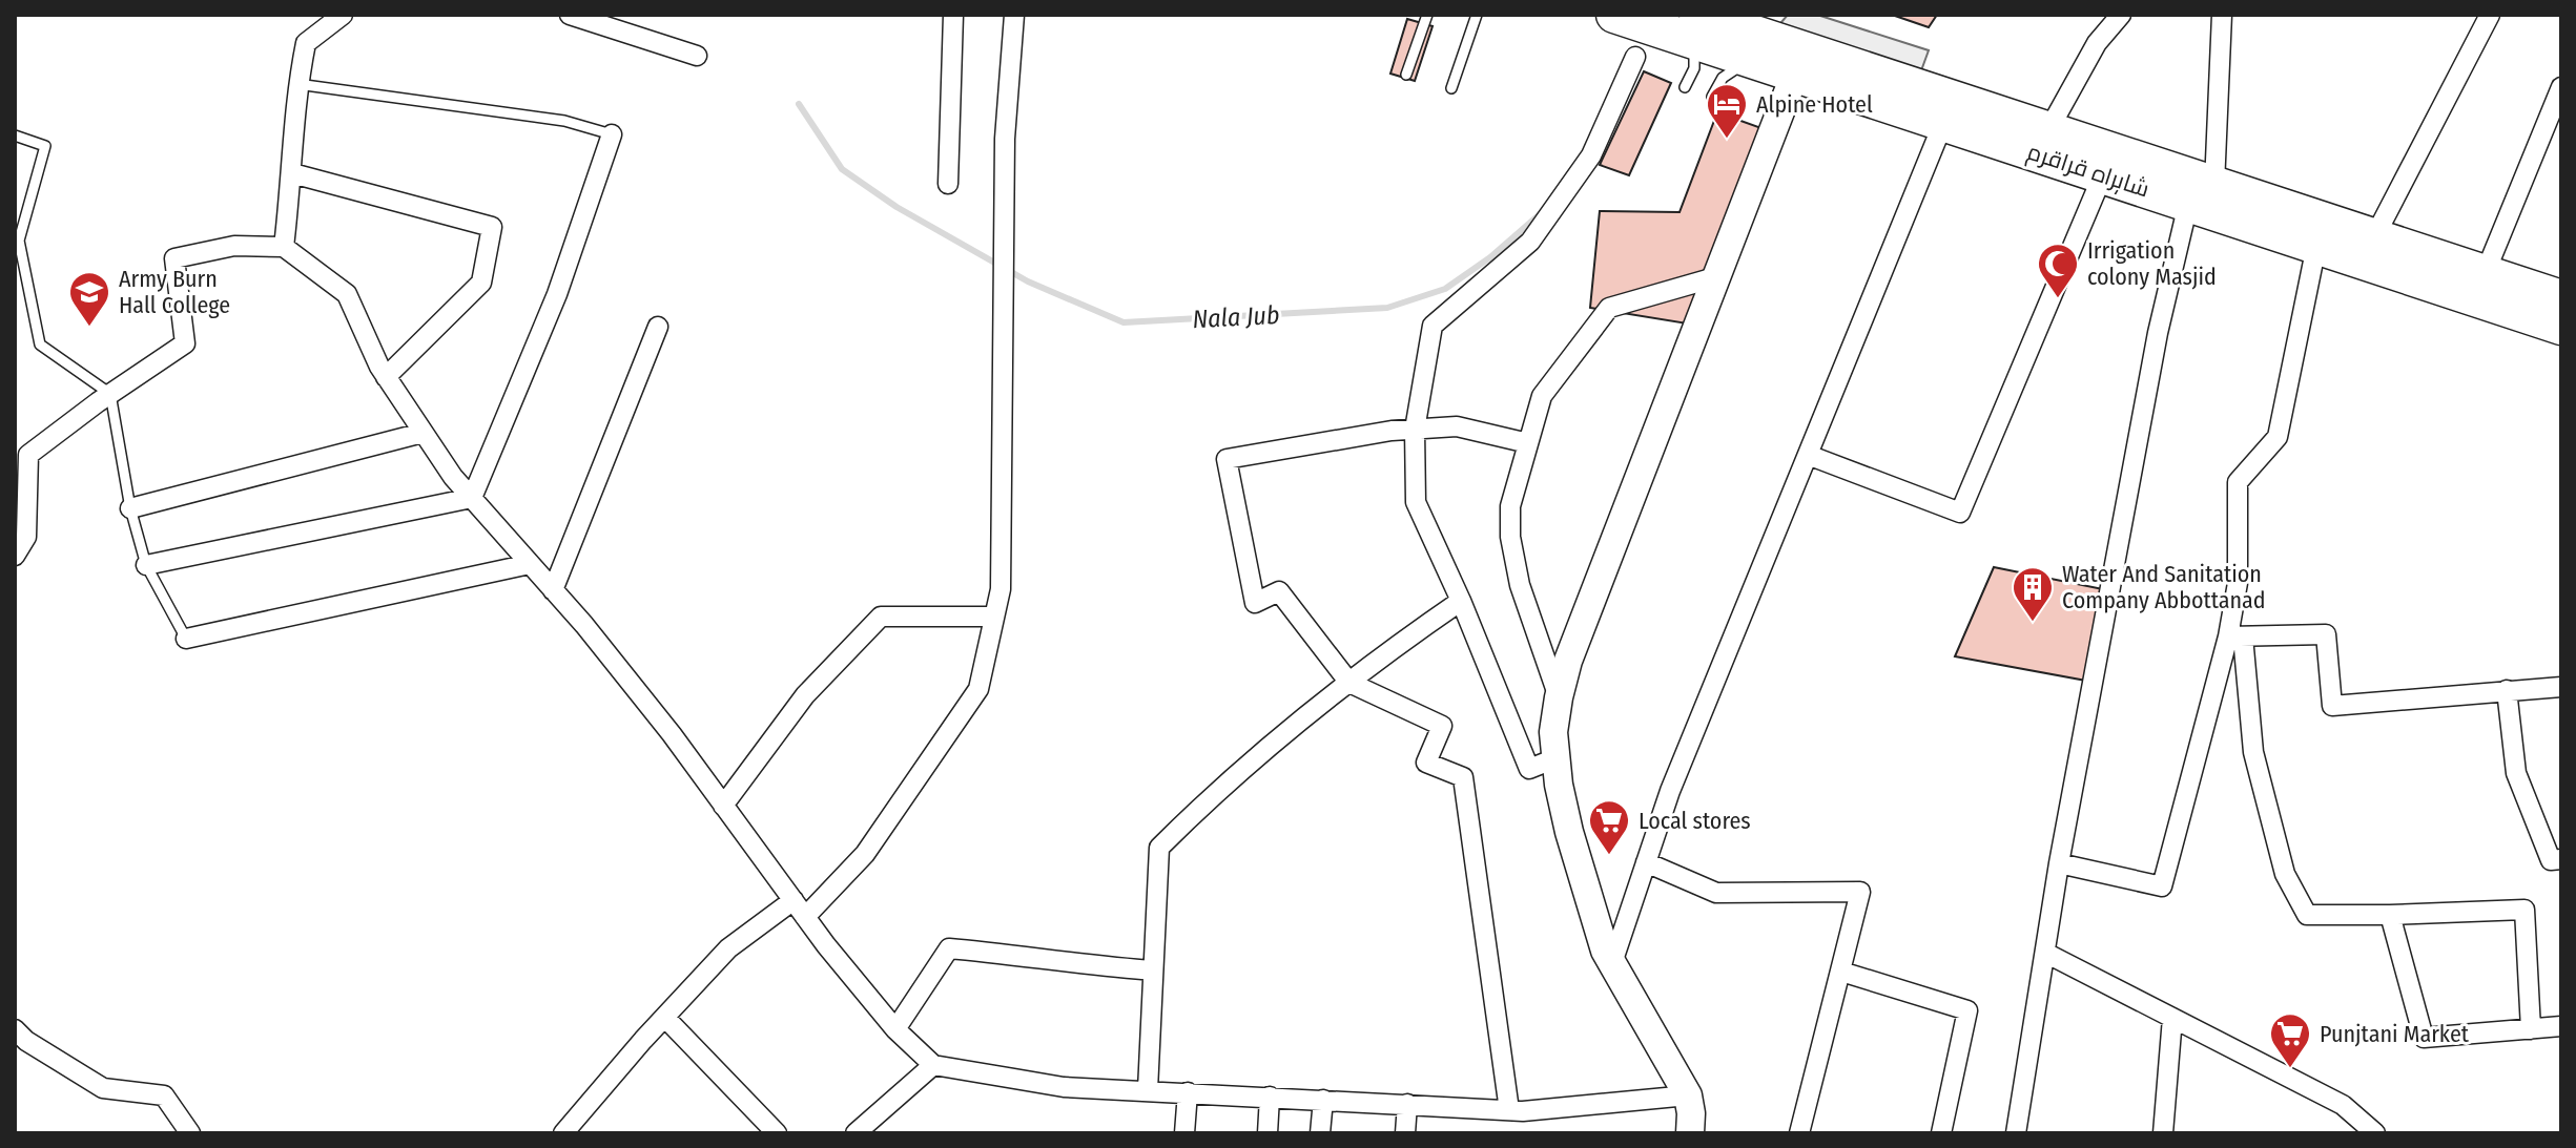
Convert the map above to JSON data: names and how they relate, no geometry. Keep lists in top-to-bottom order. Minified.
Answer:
{"streets":{"highway":["شاہراہ قراقرم"]},"water":["Nala Jub"],"places":{"hotel":["Alpine Hotel"],"mosque":["Irrigation colony Masjid"],"school or university":["Army Burn Hall College"],"building":["Water And Sanitation Company Abbottanad"],"supermarket":["Local stores","Punjtani Market"]}}
